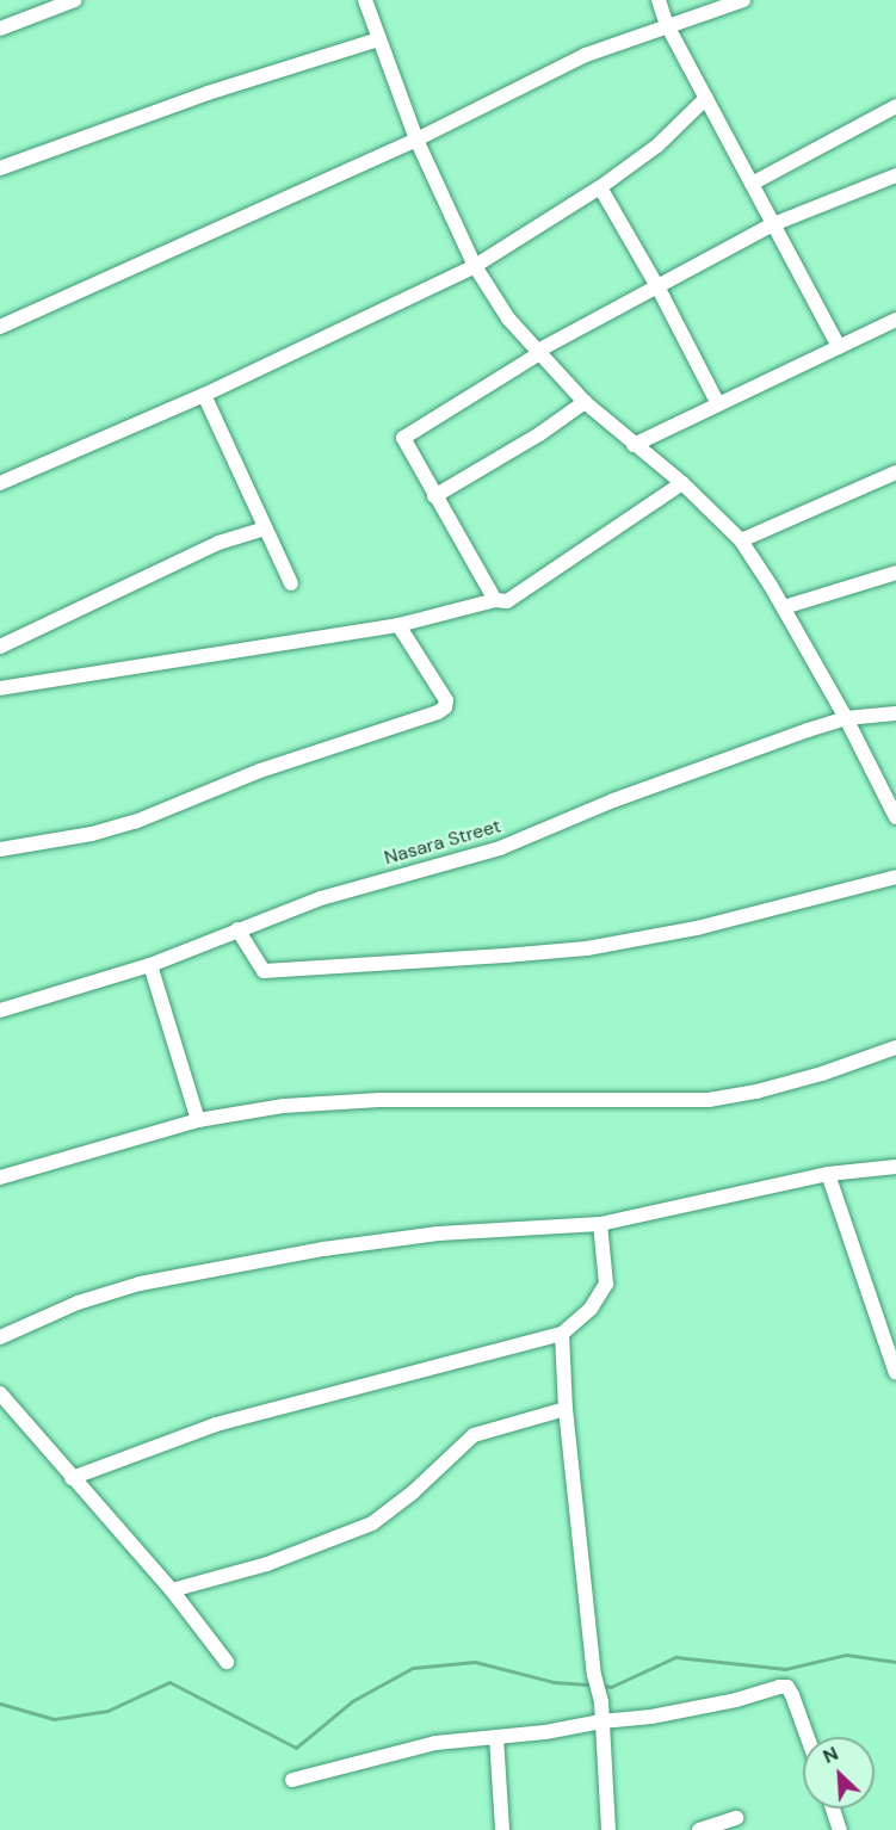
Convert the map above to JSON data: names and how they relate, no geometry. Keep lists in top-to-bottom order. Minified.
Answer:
{"streets":{"street":["Nasara Street"]},"north":"top left"}
